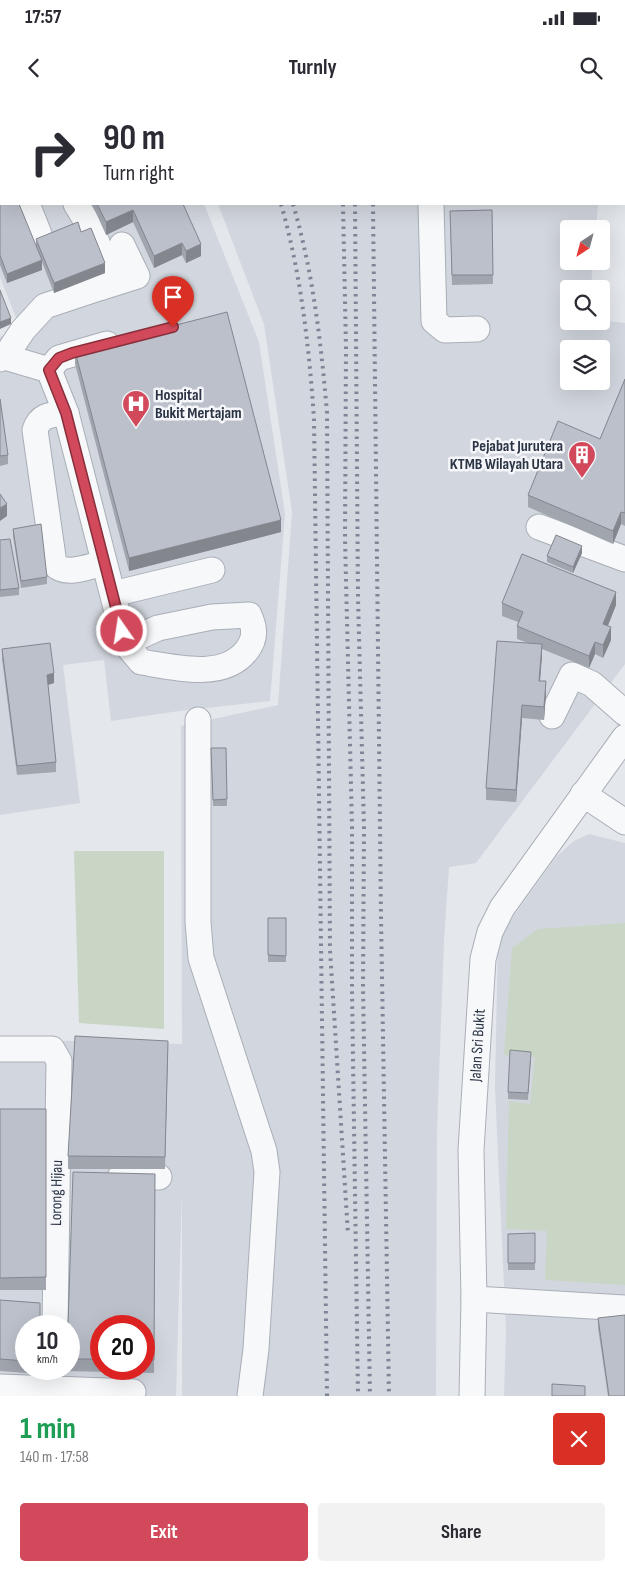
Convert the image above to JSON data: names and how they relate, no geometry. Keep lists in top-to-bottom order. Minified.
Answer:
{"streets":{"street":["Jalan Sri Bukit","Lorong Hijau"]},"places":{"hospital":["Hospital Bukit Mertajam"],"building":["Pejabat Jurutera KTMB Wilayah Utara"]},"north":"bottom left","page":{"status":"17:57","header":"Turnly","turn":["90 m","Turn right"],"speed":"10 km/h","limit":"20","heading":["1 min","140 m · 17:58"],"buttons":["Exit","Share"]}}
